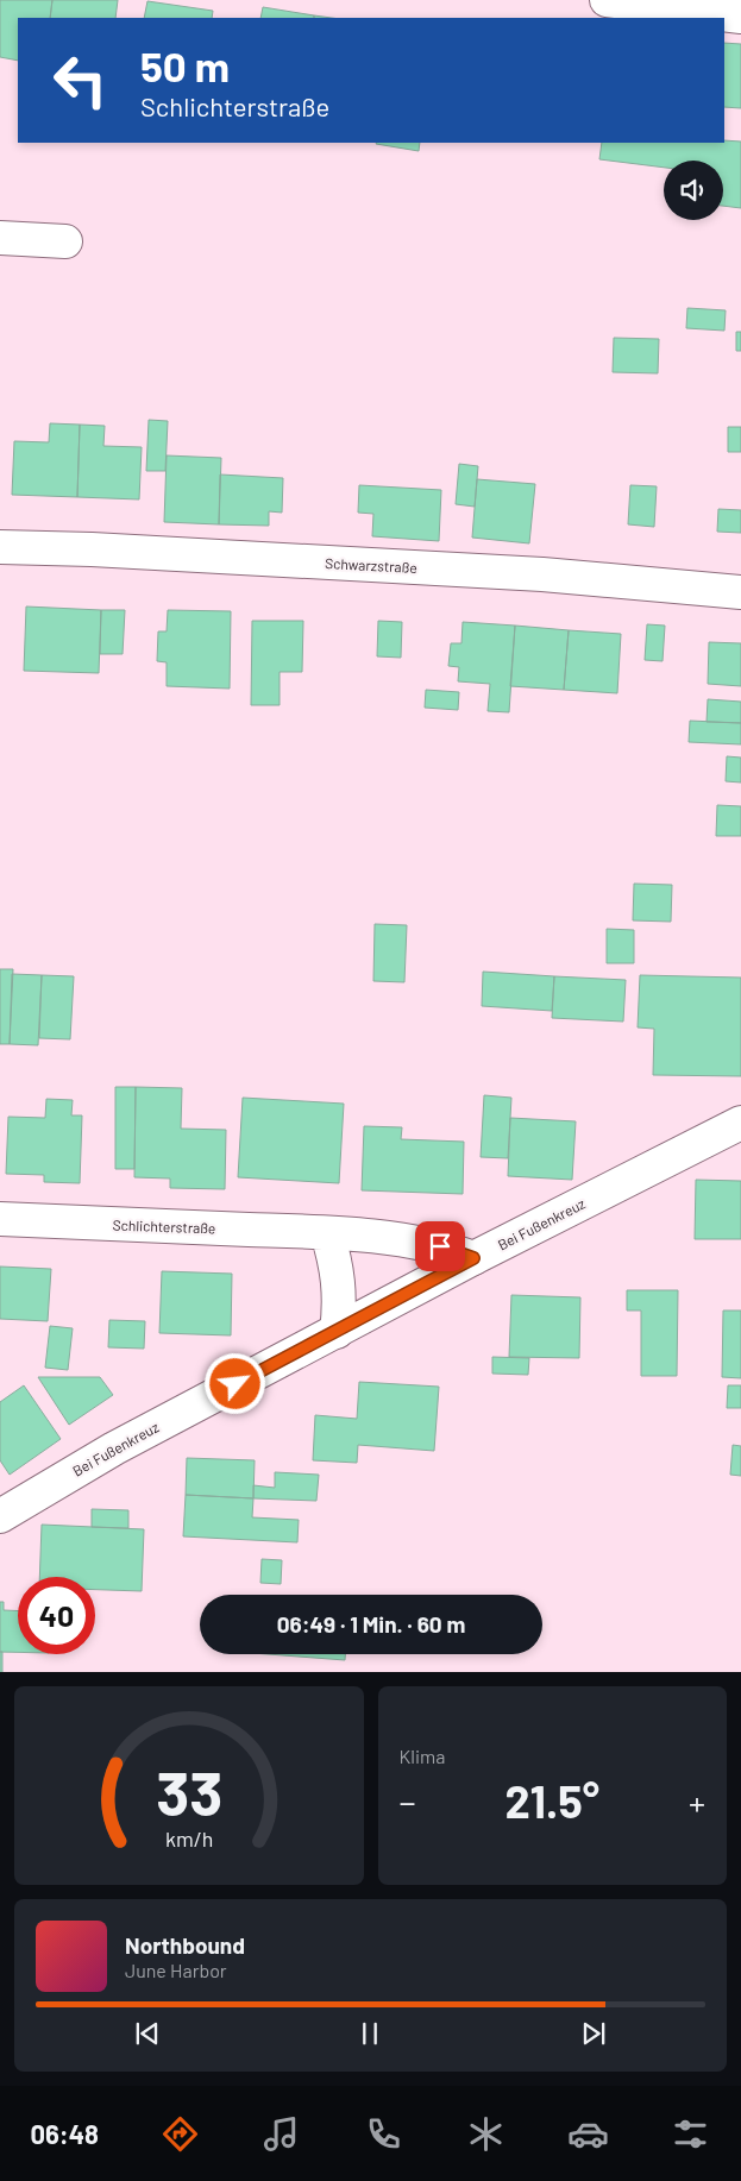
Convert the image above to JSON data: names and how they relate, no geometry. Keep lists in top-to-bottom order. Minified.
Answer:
{"streets":{"street":["Schwarzstraße","Bei Fußenkreuz","Schlichterstraße"]},"crossings":[["Bei Fußenkreuz","Schlichterstraße"]],"page":{"turn":["50 m","Schlichterstraße"],"limit":"40","trip":"06:49 · 1 Min. · 60 m","tile":"Klima","heat":["−","21.5°","+"],"song":["Northbound","June Harbor"],"tabs":"06:48","gauge":["33","km/h"]}}
